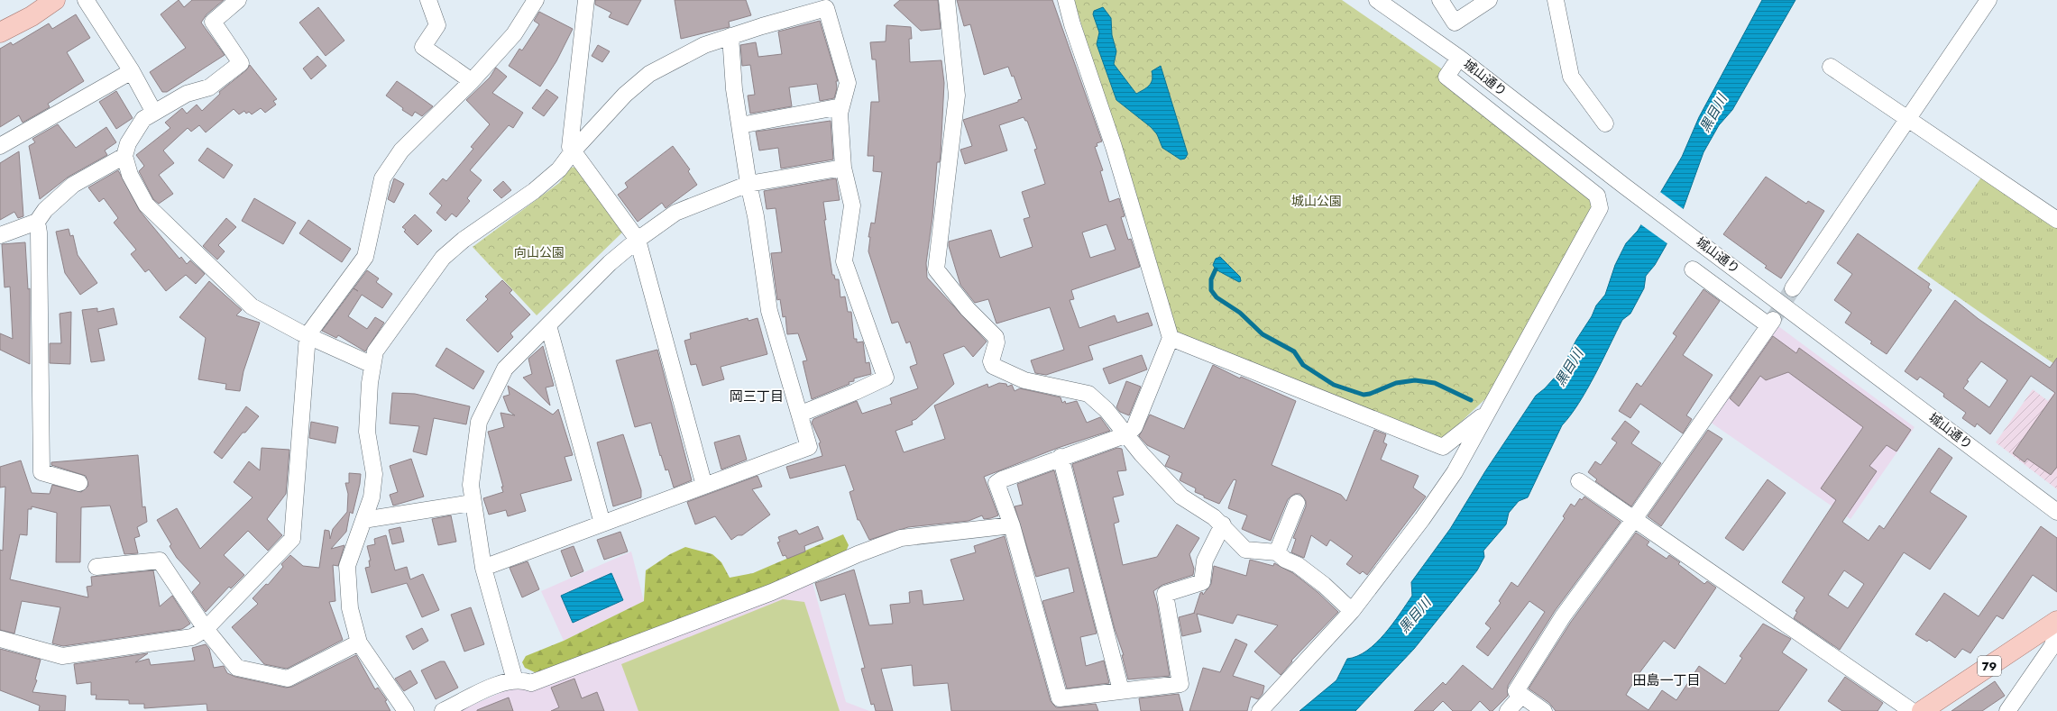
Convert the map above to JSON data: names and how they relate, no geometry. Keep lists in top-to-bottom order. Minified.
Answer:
{"streets":{"main road":["79"],"street":["城山通り"]},"districts":["岡三丁目","田島一丁目"],"water":["黒目川"],"parks":["城山公園","向山公園"]}
